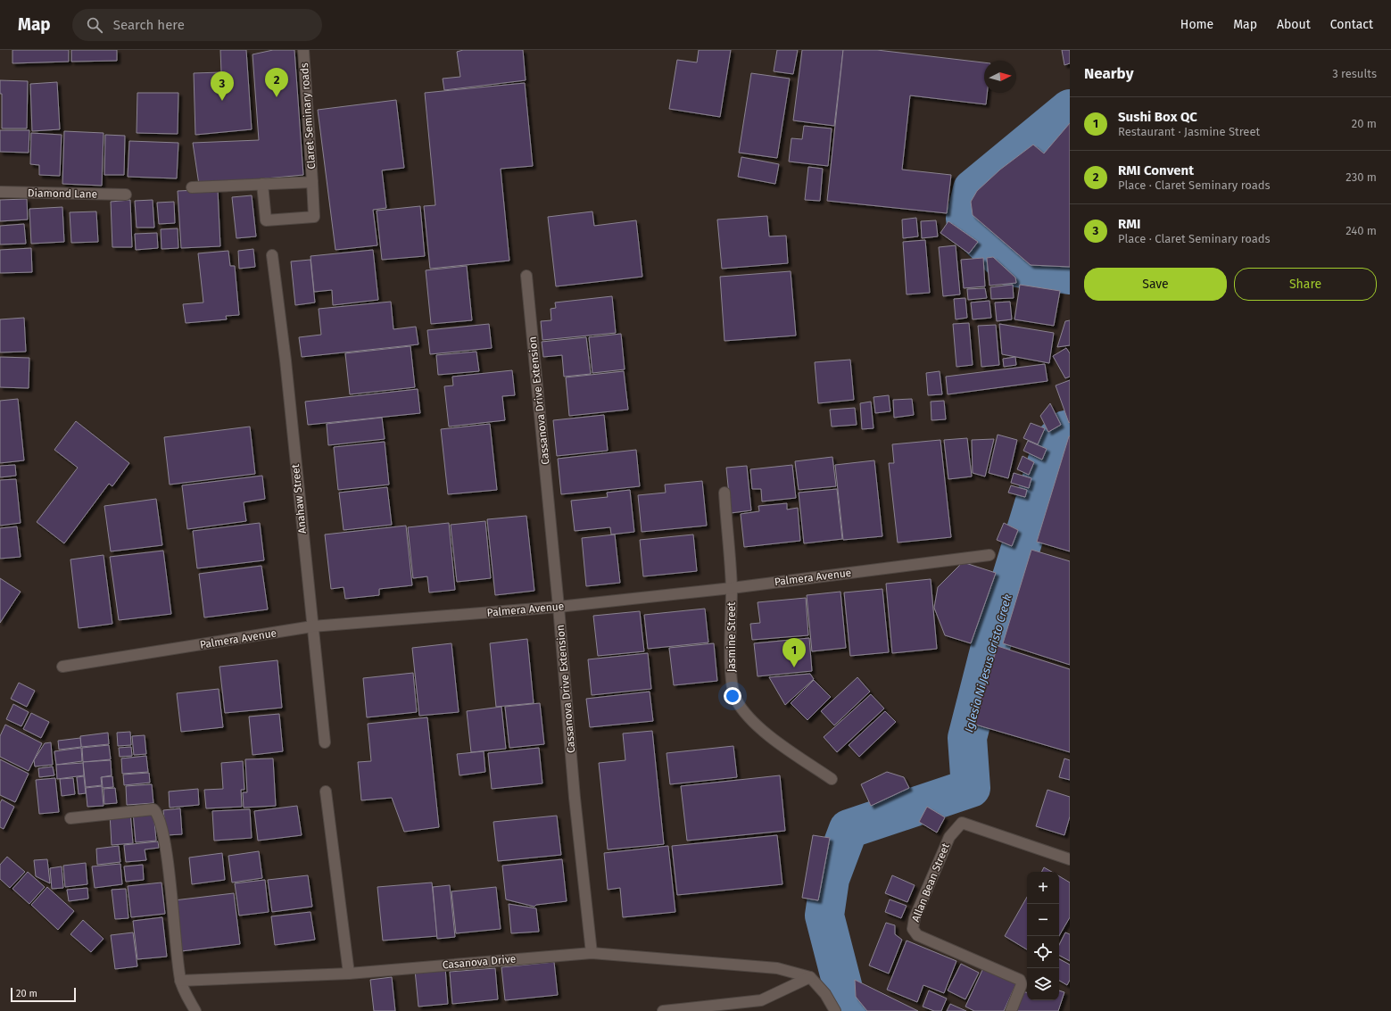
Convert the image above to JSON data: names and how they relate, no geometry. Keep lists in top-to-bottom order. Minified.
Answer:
{"streets":{"street":["Claret Seminary roads","Diamond Lane","Cassanova Drive Extension","Anahaw Street","Palmera Avenue","Jasmine Street","Allan Bean Street","Casanova Drive"]},"crossings":[["Cassanova Drive Extension","Palmera Avenue"],["Cassanova Drive Extension","Casanova Drive"],["Anahaw Street","Palmera Avenue"],["Palmera Avenue","Jasmine Street"]],"water":["Iglesia Ni Jesus Cristo Creek"],"scale_bar":"20 m","north":"right","page":{"header":"Map","search":"Search here","nav":["Home","Map","About","Contact"],"heading":["Nearby","3 results"],"pins":["2","3","1"],"list":[{"mark":"1","name":"Sushi Box QC","note":"Restaurant · Jasmine Street","value":"20 m"},{"mark":"2","name":"RMI Convent","note":"Place · Claret Seminary roads","value":"230 m"},{"mark":"3","name":"RMI","note":"Place · Claret Seminary roads","value":"240 m"}],"buttons":["Save","Share"],"map_buttons":["+","−"],"scale":"20 m"}}
